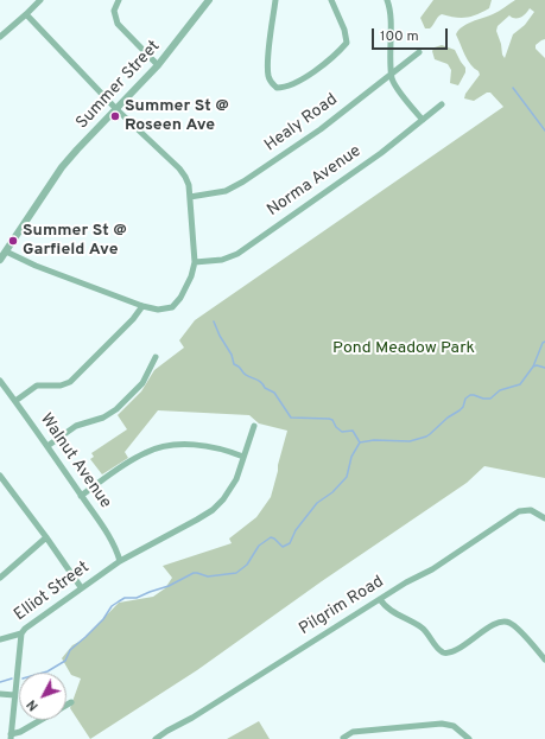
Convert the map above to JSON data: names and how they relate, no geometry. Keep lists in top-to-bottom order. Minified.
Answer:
{"streets":{"street":["Summer Street","Healy Road","Norma Avenue","Walnut Avenue","Elliot Street","Pilgrim Road"]},"crossings":[["Walnut Avenue","Elliot Street"]],"parks":["Pond Meadow Park"],"places":["Summer St @ Roseen Ave","Summer St @ Garfield Ave"],"scale_bar":"100 m","north":"bottom left"}
